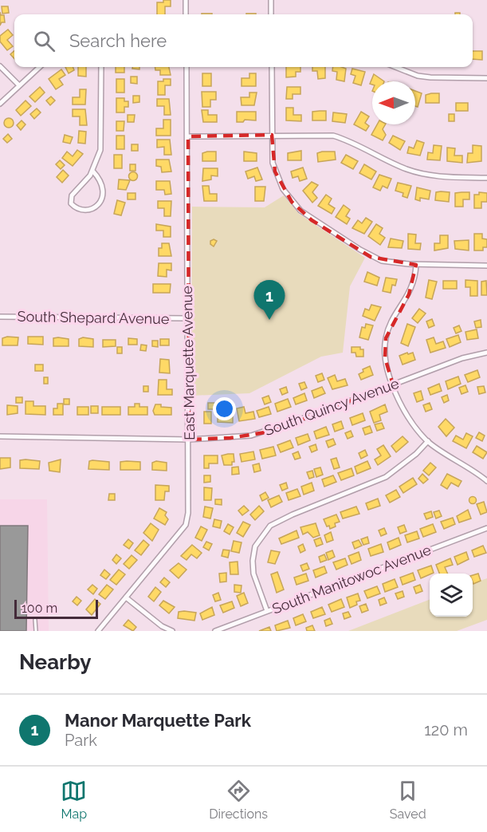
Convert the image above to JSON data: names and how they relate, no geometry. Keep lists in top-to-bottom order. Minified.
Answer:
{"streets":{"street":["South Shepard Avenue","East Marquette Avenue","South Quincy Avenue","South Manitowoc Avenue"]},"crossings":[["South Shepard Avenue","East Marquette Avenue"],["East Marquette Avenue","South Quincy Avenue"]],"scale_bar":"100 m","north":"left","page":{"search":"Search here","pins":"1","scale":"100 m","heading":"Nearby","list":[{"mark":"1","name":"Manor Marquette Park","note":"Park","value":"120 m"}],"nav":["Map","Directions","Saved"]}}
